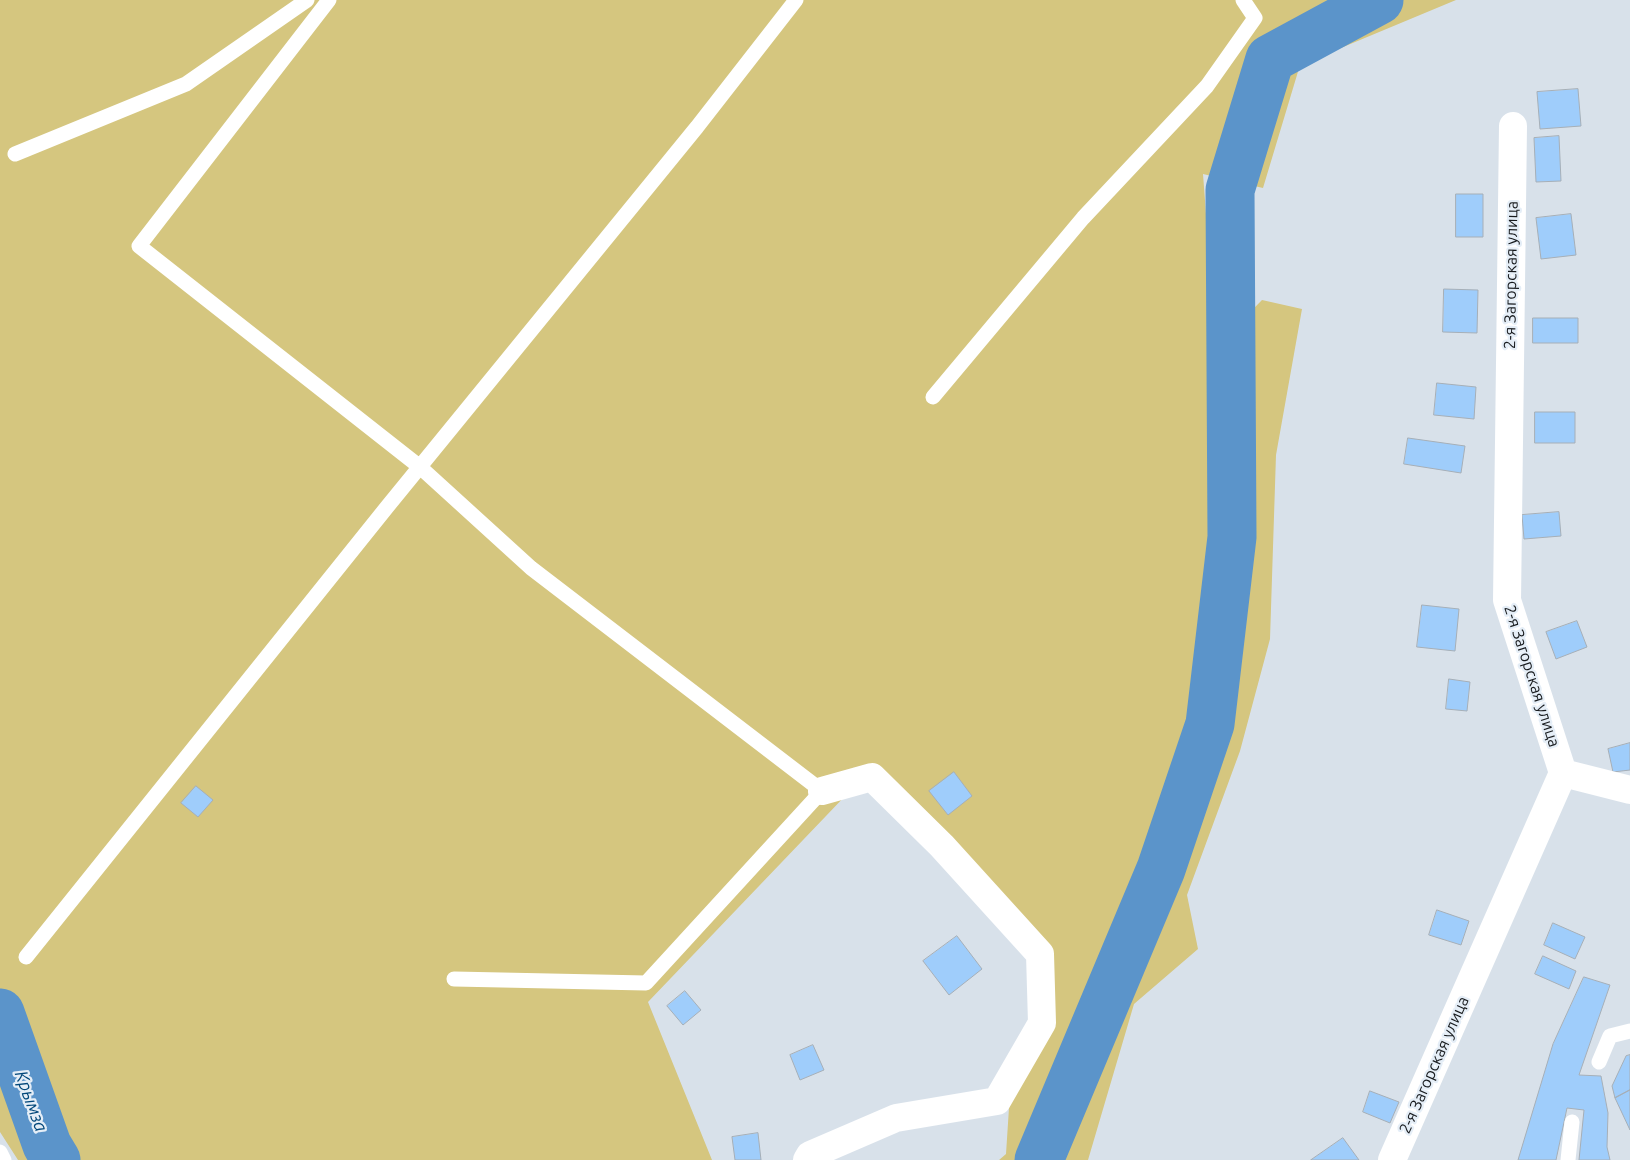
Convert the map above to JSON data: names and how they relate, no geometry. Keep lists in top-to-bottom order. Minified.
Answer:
{"streets":{"street":["2-я Загорская улица"]},"water":["Крымза"]}
